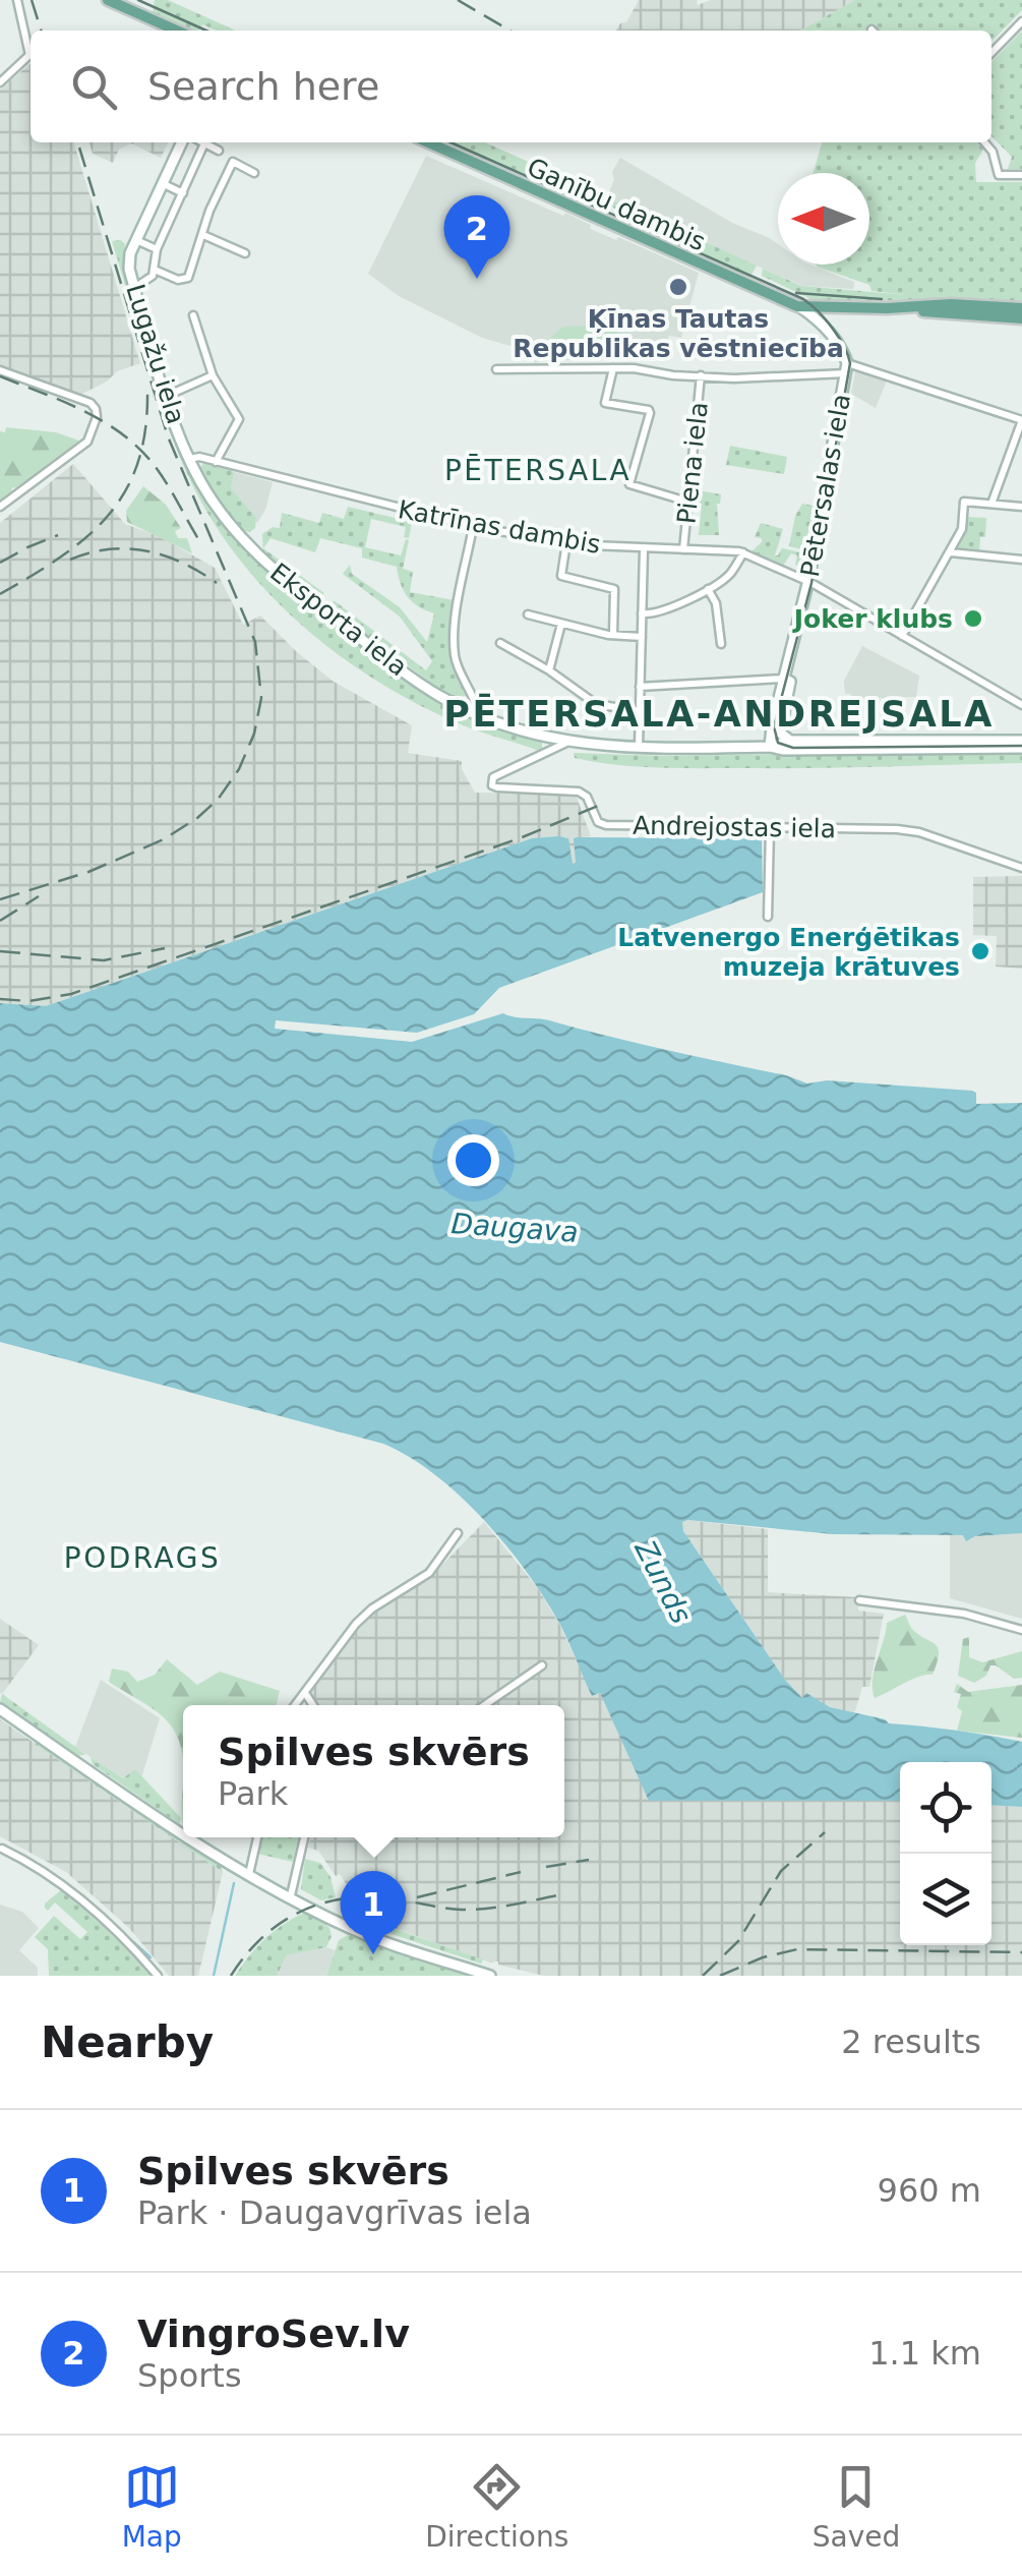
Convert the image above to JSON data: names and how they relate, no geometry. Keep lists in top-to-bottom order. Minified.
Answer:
{"streets":{"main road":["Ganību dambis"],"street":["Lugažu iela","Piena iela","Pētersalas iela","Katrīnas dambis","Eksporta iela","Andrejostas iela"]},"crossings":[["Ganību dambis","Pētersalas iela"],["Lugažu iela","Katrīnas dambis"],["Lugažu iela","Eksporta iela"],["Piena iela","Katrīnas dambis"],["Pētersalas iela","Katrīnas dambis"],["Pētersalas iela","Eksporta iela"],["Katrīnas dambis","Eksporta iela"],["Eksporta iela","Andrejostas iela"]],"districts":["PĒTERSALA","PĒTERSALA-ANDREJSALA","PODRAGS"],"water":["Daugava","Zunds"],"places":["Ķīnas Tautas Republikas vēstniecība","Joker klubs","Latvenergo Enerģētikas muzeja krātuves"],"north":"left","page":{"search":"Search here","pins":["2","1"],"popup":["Spilves skvērs","Park"],"heading":["Nearby","2 results"],"list":[{"mark":"1","name":"Spilves skvērs","note":"Park · Daugavgrīvas iela","value":"960 m"},{"mark":"2","name":"VingroSev.lv","note":"Sports","value":"1.1 km"}],"nav":["Map","Directions","Saved"]}}
